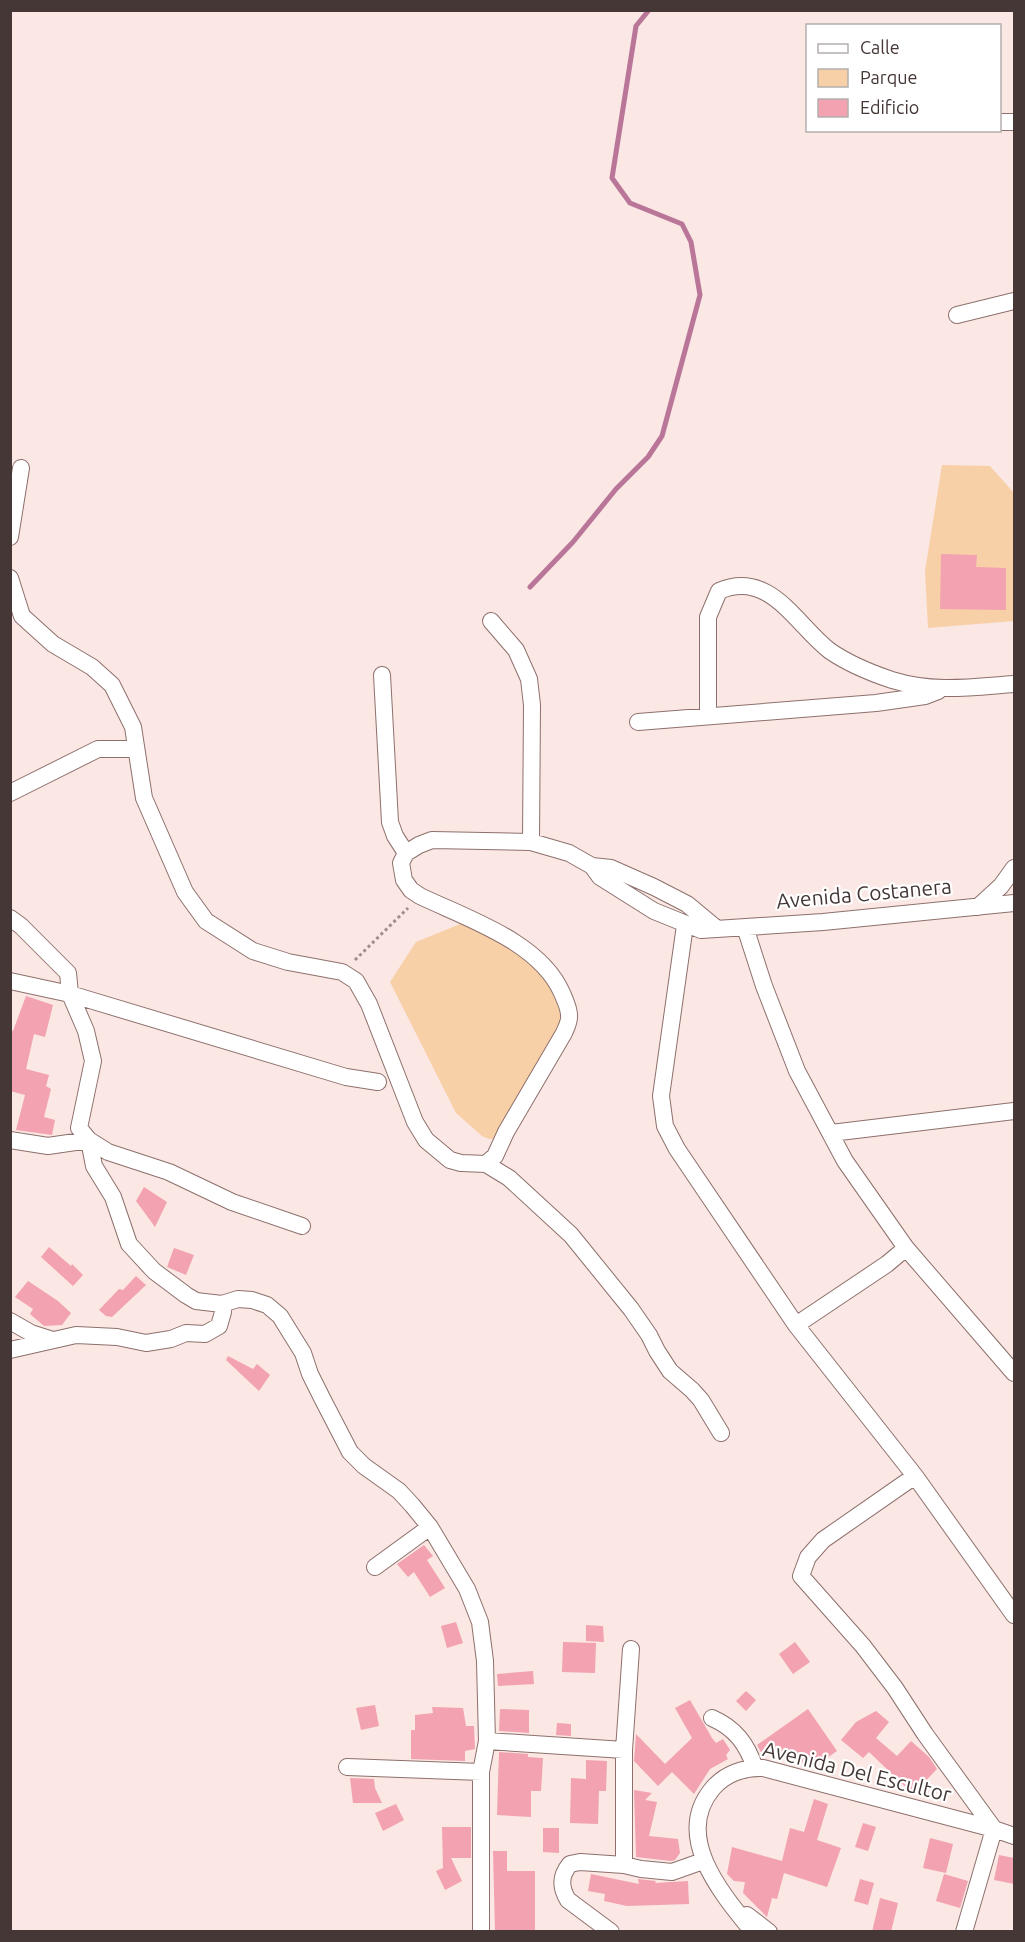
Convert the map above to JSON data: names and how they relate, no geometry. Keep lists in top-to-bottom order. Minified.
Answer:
{"streets":{"street":["Avenida Costanera","Avenida Del Escultor"]},"legend":["Calle","Parque","Edificio"]}
